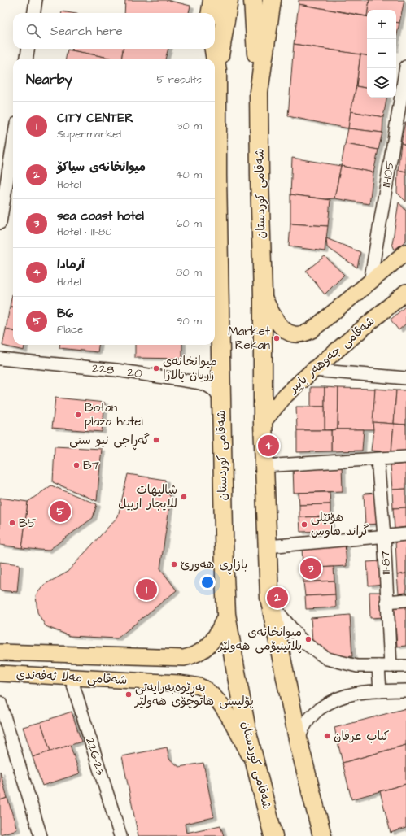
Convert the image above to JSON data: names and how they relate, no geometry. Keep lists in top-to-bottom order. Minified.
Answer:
{"streets":{"highway":["شەقامی کوردستان"],"main road":["شەقامی جەوهەر باپیر","شەقامی مەلا ئەفەندی"],"street":["111-105","228 - 20","111-87","226-23"]},"crossings":[["شەقامی کوردستان","شەقامی جەوهەر باپیر"],["شەقامی کوردستان","228 - 20"],["شەقامی کوردستان","شەقامی مەلا ئەفەندی"],["شەقامی مەلا ئەفەندی","226-23"]],"places":["Market Rekan","میوانخانەی زریان پالازا","Botan plaza hotel","گەڕاجی نیو ستی","B7","شاليهات للايجار اربيل","B5","هۆتێلی گراند هاوس","بازاڕی هەورێ","میوانخانەی پلاتینیۆمی هەولێر","بەڕێوەبەرایەتی پۆلیسی هاتوچۆی هەولێر","كباب عرفان"],"page":{"map_buttons":["+","−"],"search":"Search here","heading":["Nearby","5 results"],"list":[{"mark":"1","name":"CITY CENTER","note":"Supermarket","value":"30 m"},{"mark":"2","name":"میوانخانەی سیاکۆ","note":"Hotel","value":"40 m"},{"mark":"3","name":"sea coast hotel","note":"Hotel · 111-80","value":"60 m"},{"mark":"4","name":"آرمادا","note":"Hotel","value":"80 m"},{"mark":"5","name":"B6","note":"Place","value":"90 m"}],"pins":["4","5","3","1","2"]}}
